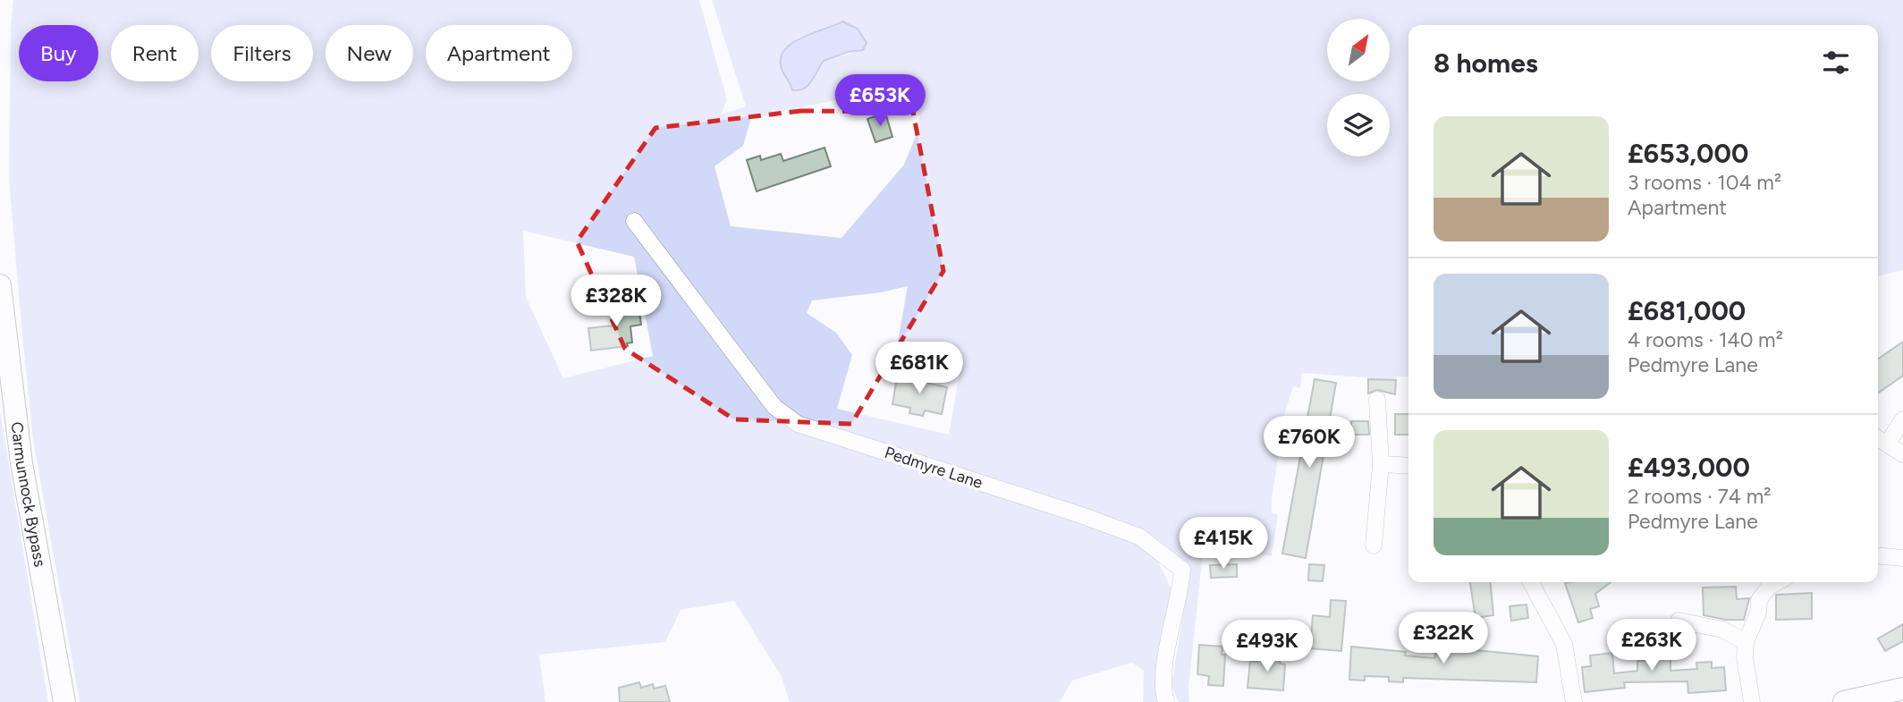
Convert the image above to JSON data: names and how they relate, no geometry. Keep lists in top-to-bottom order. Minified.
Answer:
{"streets":{"main road":["Carmunnock Bypass"],"street":["Pedmyre Lane"]},"north":"top right","page":{"chip":["Buy","Rent","Filters","New","Apartment"],"heading":"8 homes","price":["£653K","£328K","£681K","£760K","£415K","£322K","£263K","£493K"],"list":[{"name":"£653,000","note":"3 rooms · 104 m² · Apartment"},{"name":"£681,000","note":"4 rooms · 140 m² · Pedmyre Lane"},{"name":"£493,000","note":"2 rooms · 74 m² · Pedmyre Lane"}]}}
